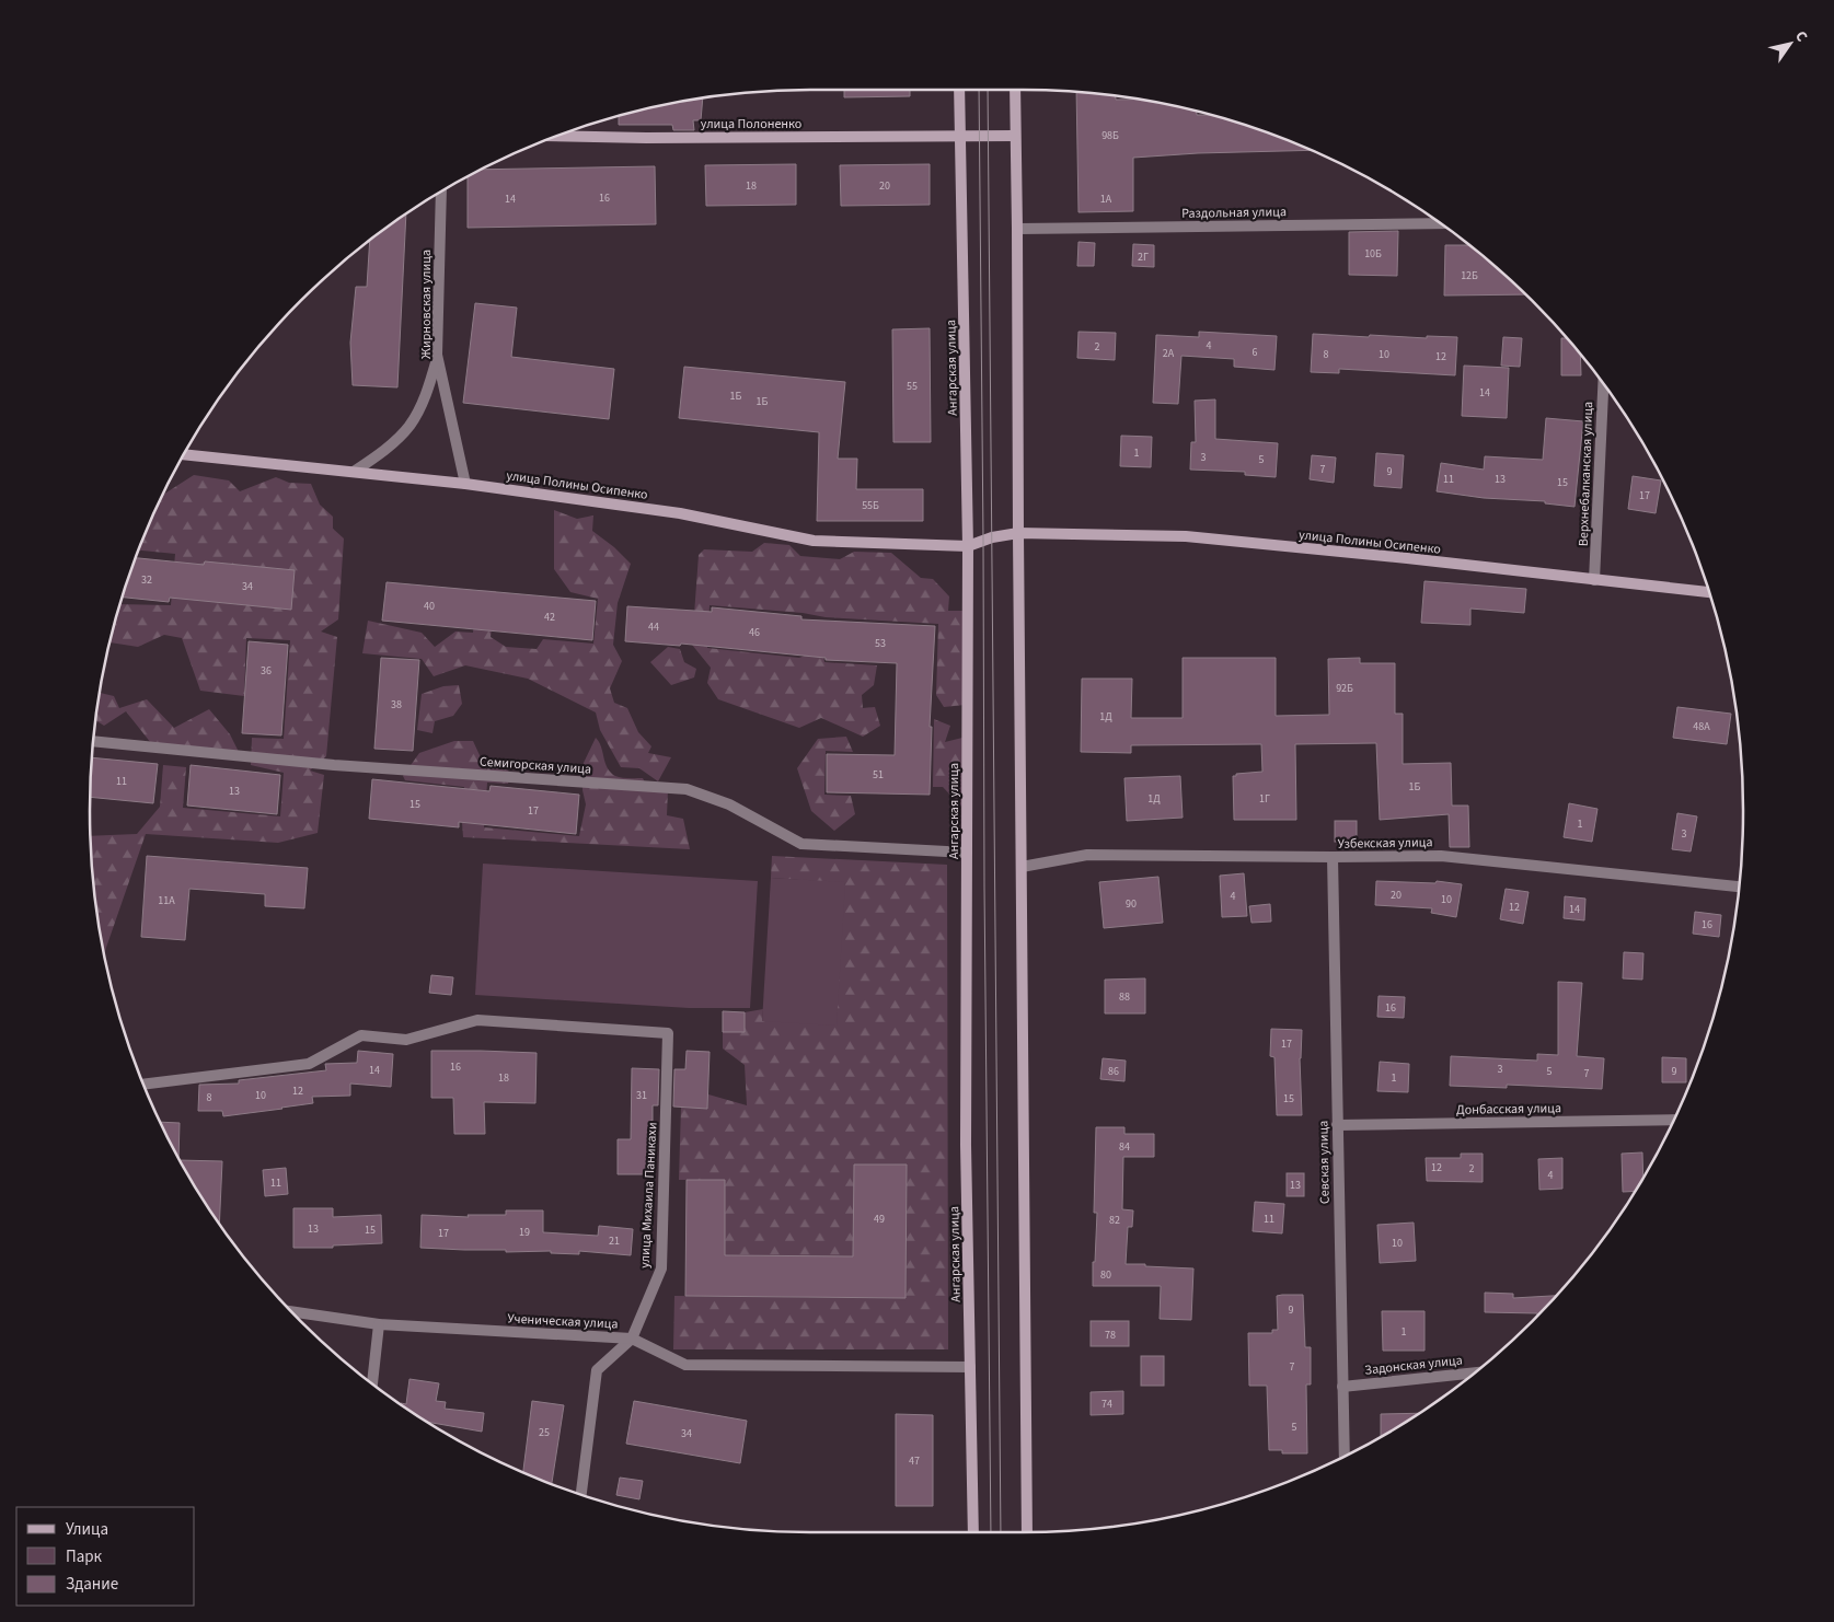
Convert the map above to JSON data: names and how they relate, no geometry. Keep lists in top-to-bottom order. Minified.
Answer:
{"streets":{"main road":["улица Полоненко","Ангарская улица","улица Полины Осипенко"],"street":["Раздольная улица","Жирновская улица","Верхнебалканская улица","Семигорская улица","Узбекская улица","Донбасская улица","Севская улица","улица Михаила Паникахи","Ученическая улица","Задонская улица"]},"crossings":[["улица Полоненко","Ангарская улица"],["Жирновская улица","улица Полины Осипенко"],["Ангарская улица","улица Полины Осипенко"],["Ангарская улица","Семигорская улица"],["Ангарская улица","Ученическая улица"],["Верхнебалканская улица","улица Полины Осипенко"],["Узбекская улица","Севская улица"],["Донбасская улица","Севская улица"],["Севская улица","Задонская улица"],["улица Михаила Паникахи","Ученическая улица"]],"house_numbers":["98Б","18","20","16","14","1А","10Б","2Г","12Б","4","2","6","2А","8","10","12","55","14","1Б","1Б","1","3","5","7","9","11","13","15","17","55Б","32","34","40","42","44","46","53","36","92Б","38","1Д","48А","51","11","1Б","13","1Д","1Г","15","17","1","3","20","4","10","11А","90","12","14","16","88","16","17","16","3","14","86","5","9","7","18","1","12","10","31","8","15","84","12","2","4","11","13","49","11","82","13","15","19","17","21","10","80","9","1","78","7","74","5","25","34","47"],"legend":["Улица","Парк","Здание"],"north":"top right"}
